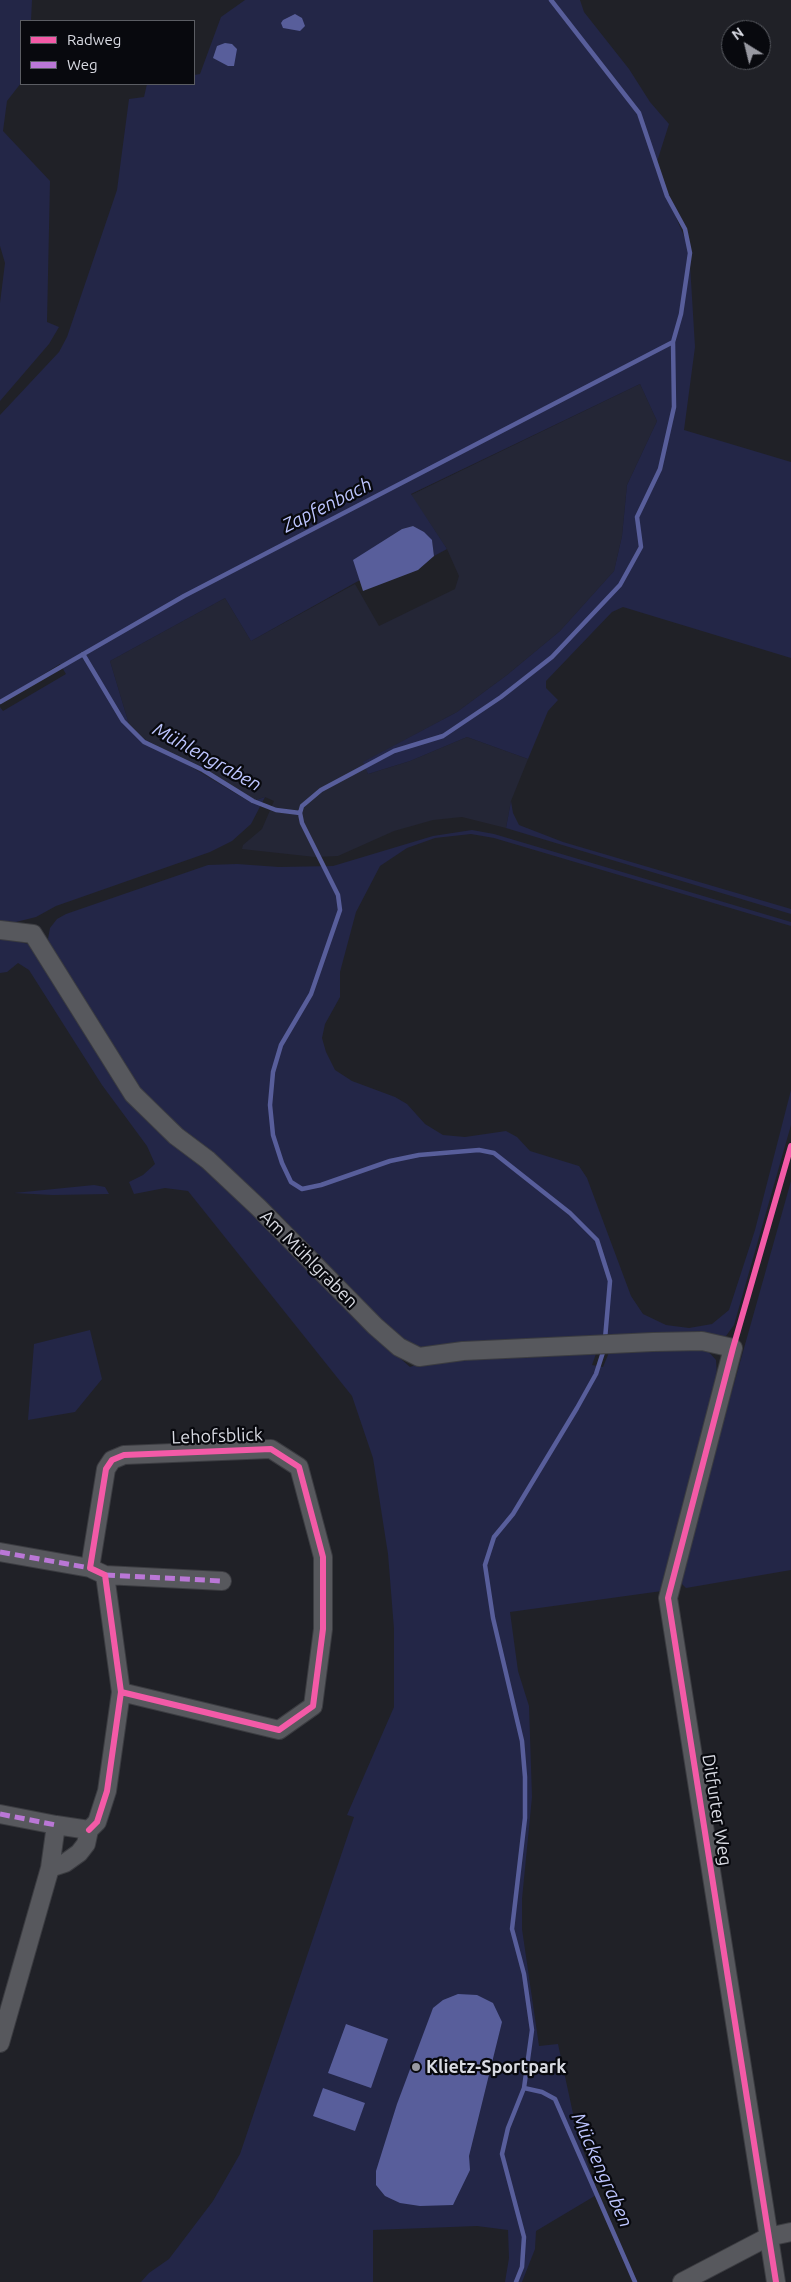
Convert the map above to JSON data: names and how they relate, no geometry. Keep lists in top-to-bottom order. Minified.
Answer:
{"streets":{"street":["Am Mühlgraben","Lehofsblick","Ditfurter Weg"]},"crossings":[["Am Mühlgraben","Ditfurter Weg"]],"water":["Zapfenbach","Mühlengraben","Mückengraben"],"places":["Klietz-Sportpark"],"legend":["Radweg","Weg"],"north":"top left"}
